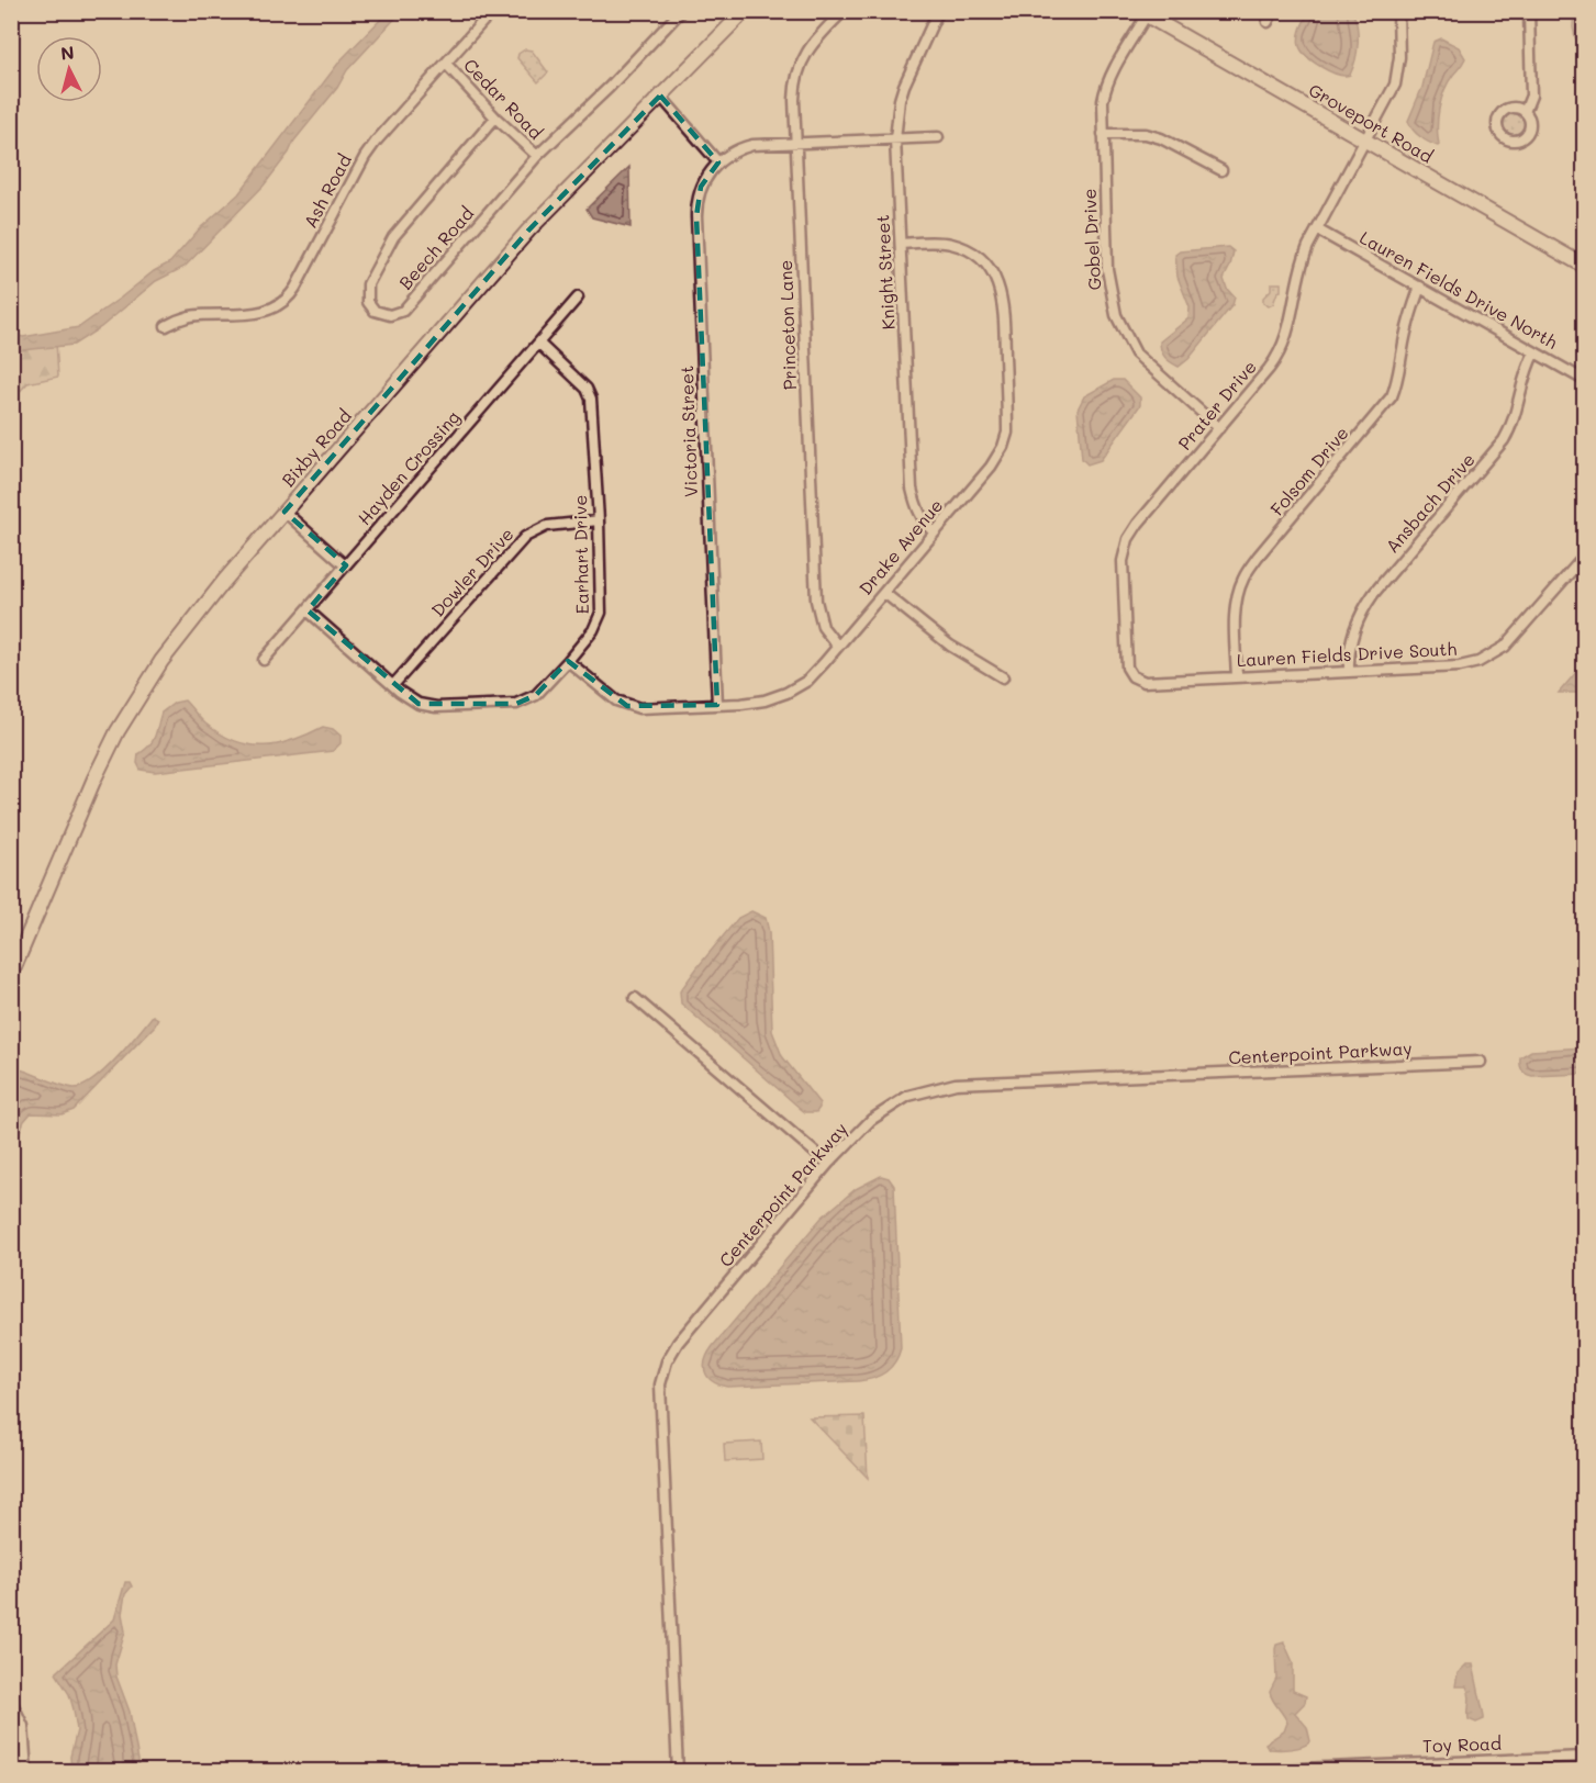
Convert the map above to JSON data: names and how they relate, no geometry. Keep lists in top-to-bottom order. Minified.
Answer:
{"streets":{"street":["Cedar Road","Groveport Road","Ash Road","Gobel Drive","Beech Road","Knight Street","Lauren Fields Drive North","Princeton Lane","Prater Drive","Victoria Street","Bixby Road","Hayden Crossing","Folsom Drive","Ansbach Drive","Drake Avenue","Earhart Drive","Dowler Drive","Lauren Fields Drive South","Centerpoint Parkway","Toy Road"]},"crossings":[["Cedar Road","Ash Road"],["Cedar Road","Beech Road"],["Groveport Road","Gobel Drive"],["Groveport Road","Prater Drive"],["Gobel Drive","Prater Drive"],["Knight Street","Drake Avenue"],["Lauren Fields Drive North","Prater Drive"],["Lauren Fields Drive North","Folsom Drive"],["Lauren Fields Drive North","Ansbach Drive"],["Princeton Lane","Drake Avenue"],["Prater Drive","Lauren Fields Drive South"],["Victoria Street","Drake Avenue"],["Hayden Crossing","Earhart Drive"],["Folsom Drive","Lauren Fields Drive South"],["Ansbach Drive","Lauren Fields Drive South"],["Drake Avenue","Earhart Drive"],["Earhart Drive","Dowler Drive"]],"north":"top"}
